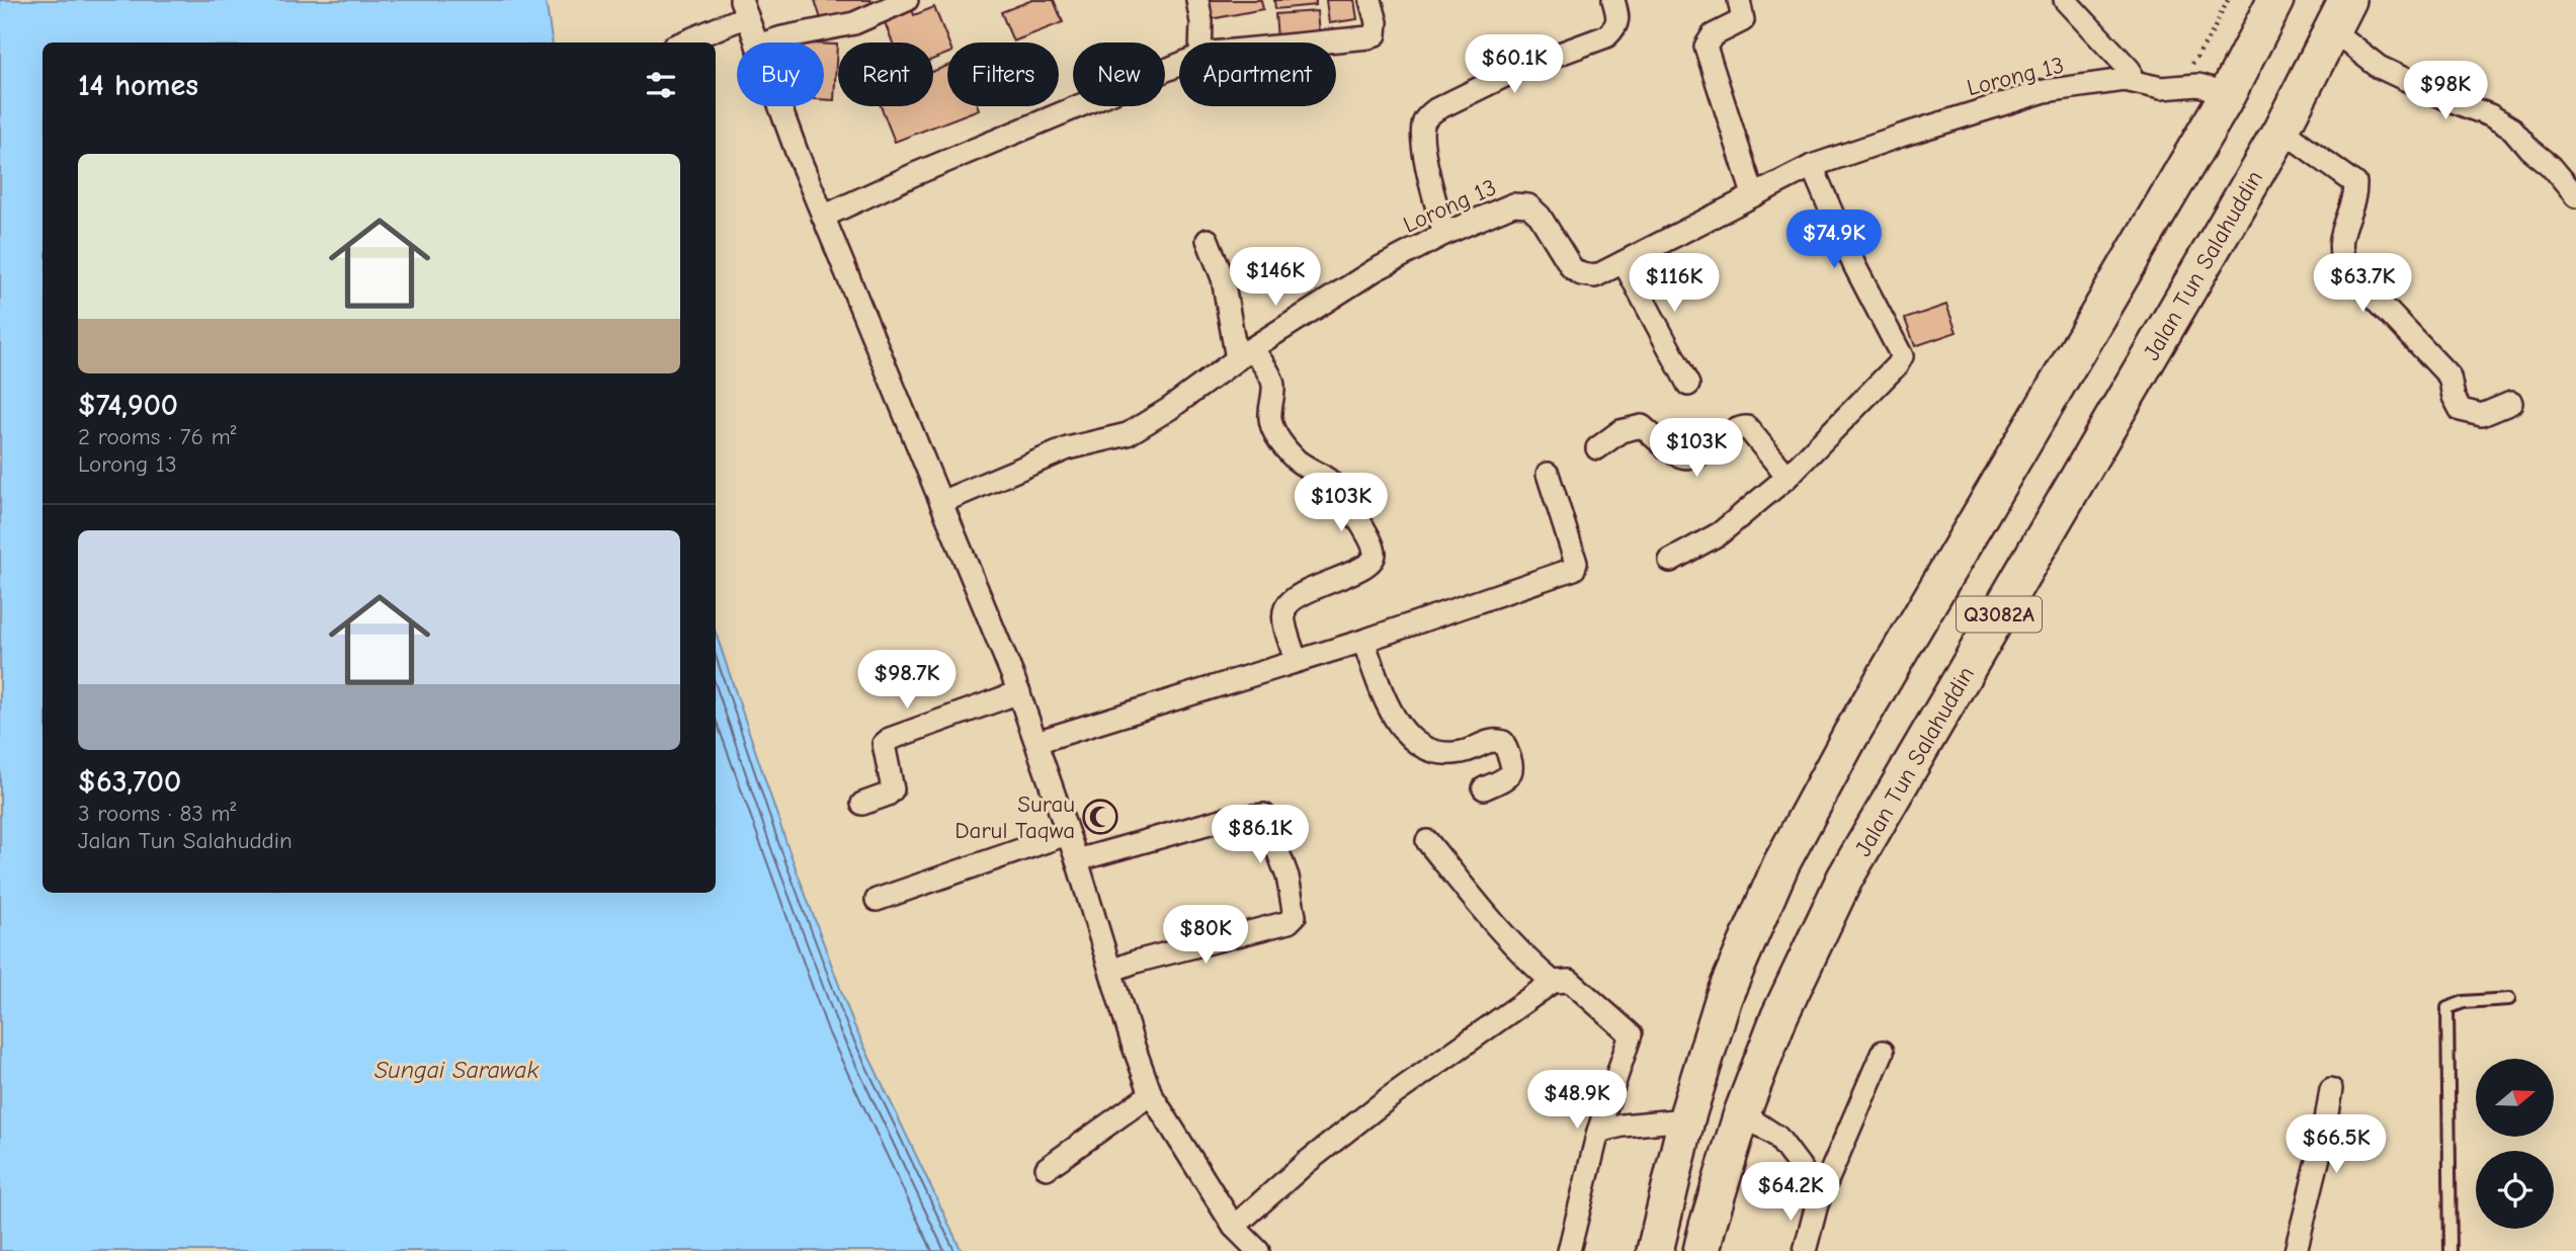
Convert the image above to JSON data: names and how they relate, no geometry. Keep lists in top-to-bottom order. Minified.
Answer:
{"streets":{"highway":["Jalan Tun Salahuddin","Q3082A"],"street":["Lorong 13"]},"water":["Sungai Sarawak"],"places":{"mosque":["Surau Darul Taqwa"]},"north":"right","page":{"price":["$60.1K","$98K","$74.9K","$146K","$116K","$63.7K","$103K","$103K","$98.7K","$86.1K","$80K","$48.9K","$66.5K","$64.2K"],"chip":["Buy","Rent","Filters","New","Apartment"],"heading":"14 homes","list":[{"name":"$74,900","note":"2 rooms · 76 m² · Lorong 13"},{"name":"$63,700","note":"3 rooms · 83 m² · Jalan Tun Salahuddin"}]}}
